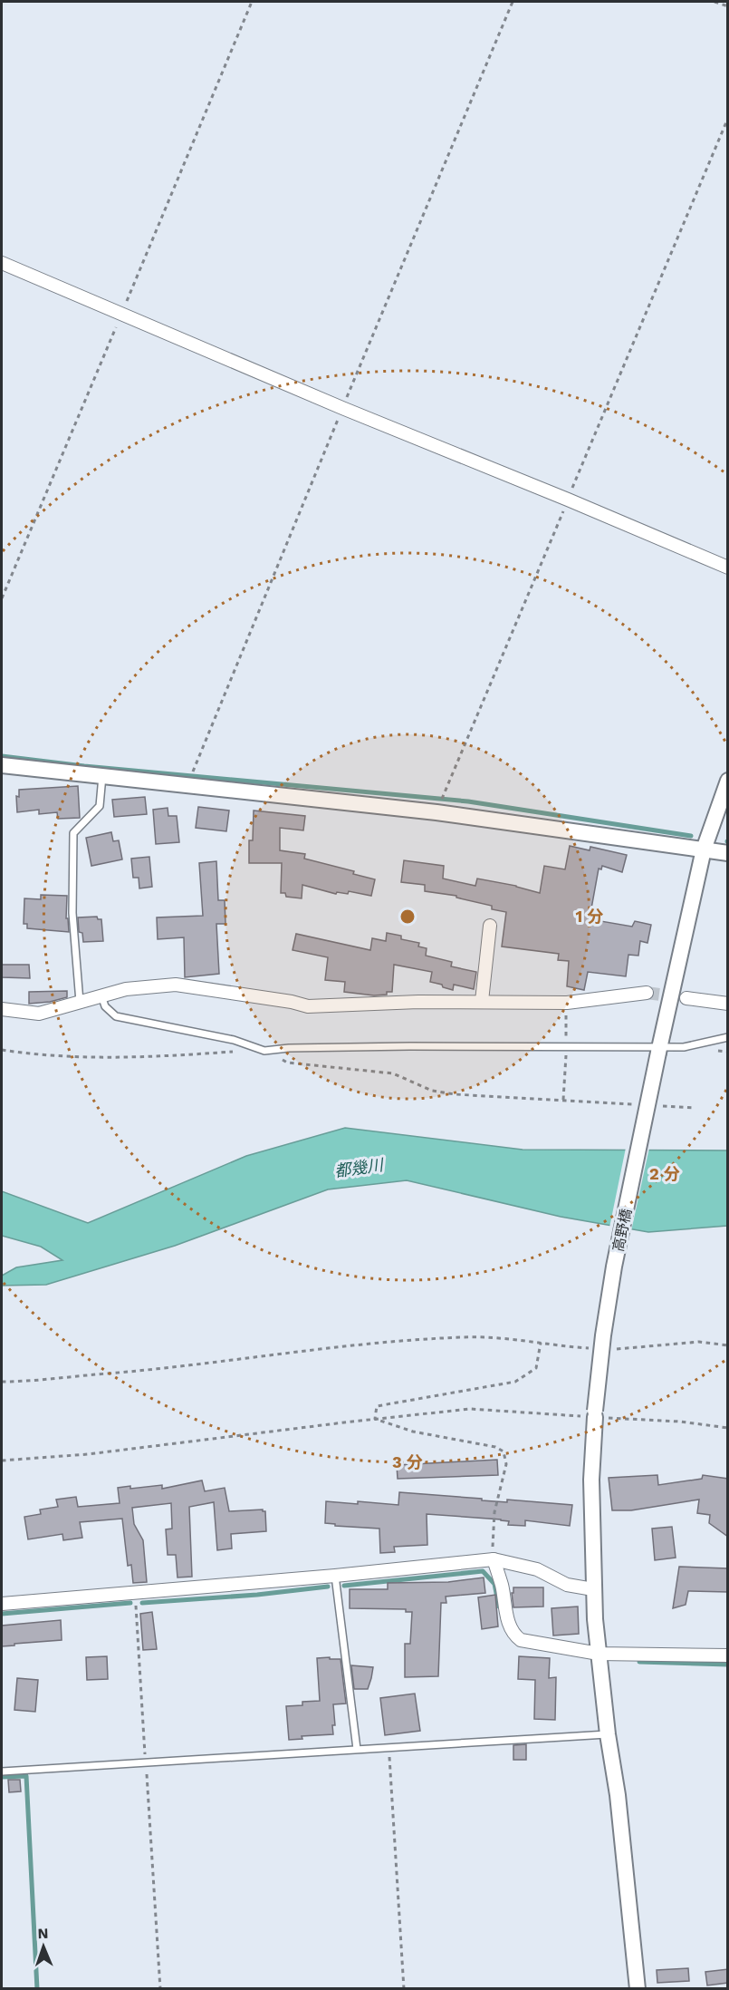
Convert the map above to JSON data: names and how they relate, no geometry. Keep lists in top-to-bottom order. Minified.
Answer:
{"streets":{"street":["高野橋"]},"water":["都幾川"],"north":"top","rings":["1 分","2 分","3 分"]}
